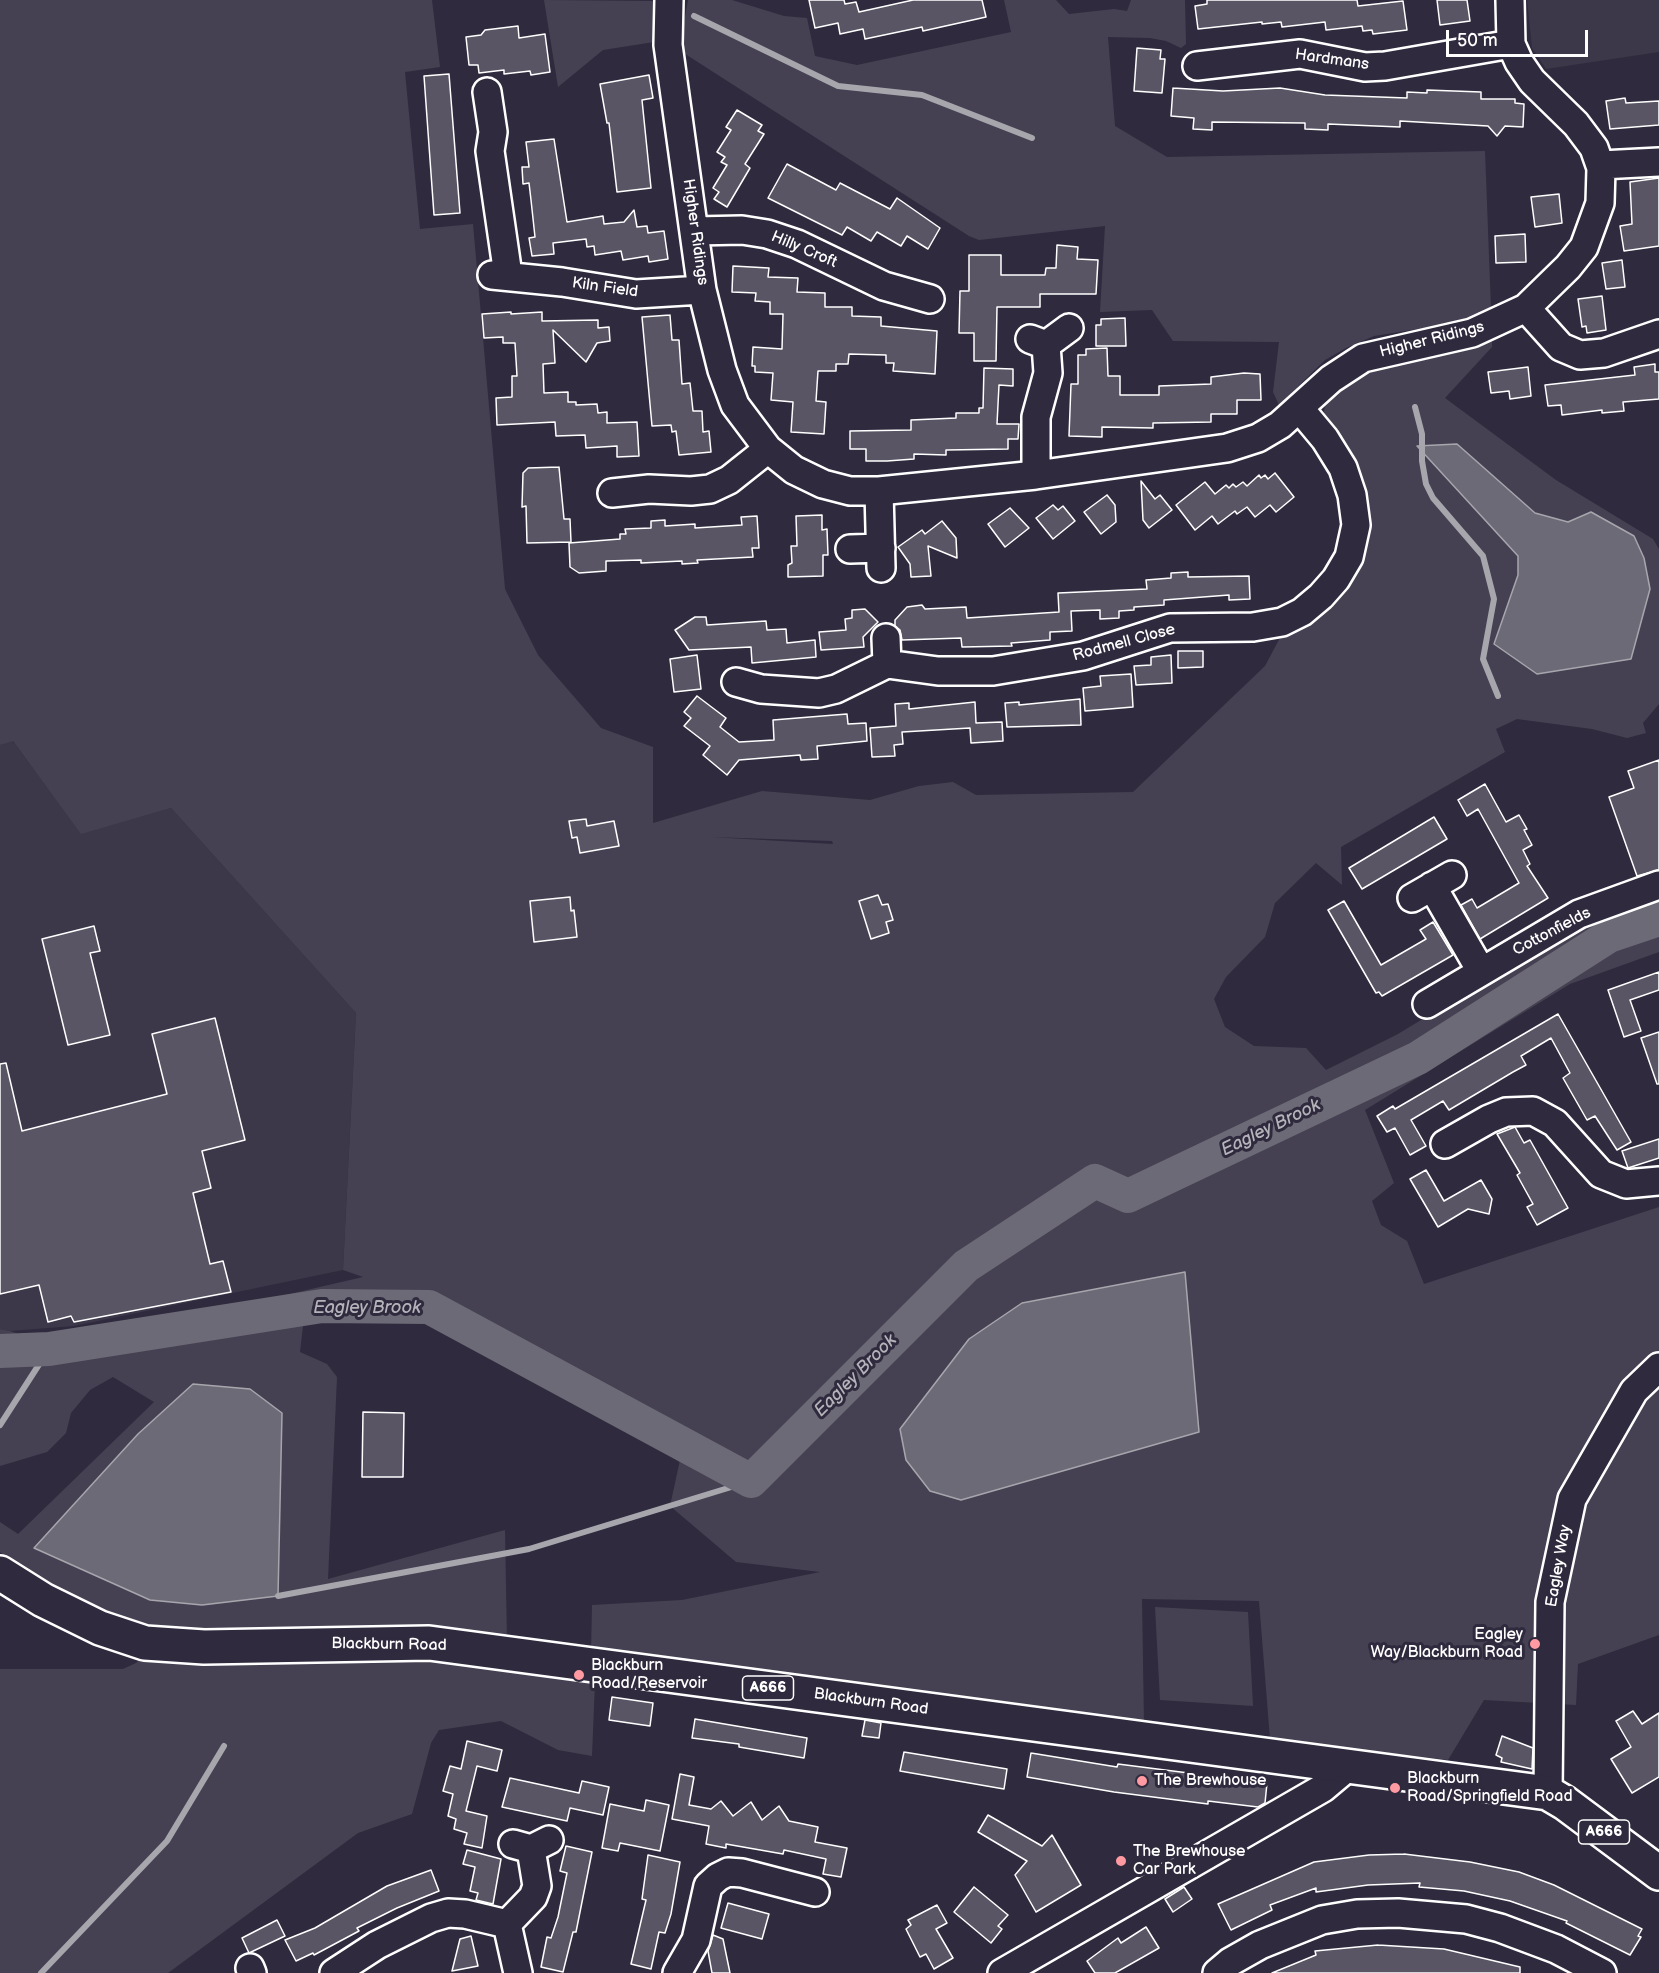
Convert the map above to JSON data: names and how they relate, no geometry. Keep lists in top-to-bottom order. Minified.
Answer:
{"streets":{"highway":["Blackburn Road","A666"],"street":["Hardmans","Higher Ridings","Hilly Croft","Kiln Field","Rodmell Close","Cottonfields","Eagley Way"]},"crossings":[["Hardmans","Higher Ridings"],["Higher Ridings","Hilly Croft"],["Higher Ridings","Kiln Field"],["Higher Ridings","Rodmell Close"],["Eagley Way","Blackburn Road"]],"water":["Eagley Brook"],"places":["Eagley Way/Blackburn Road","Blackburn Road/Reservoir","The Brewhouse","Blackburn Road/Springfield Road","The Brewhouse Car Park"],"scale_bar":"50 m"}
